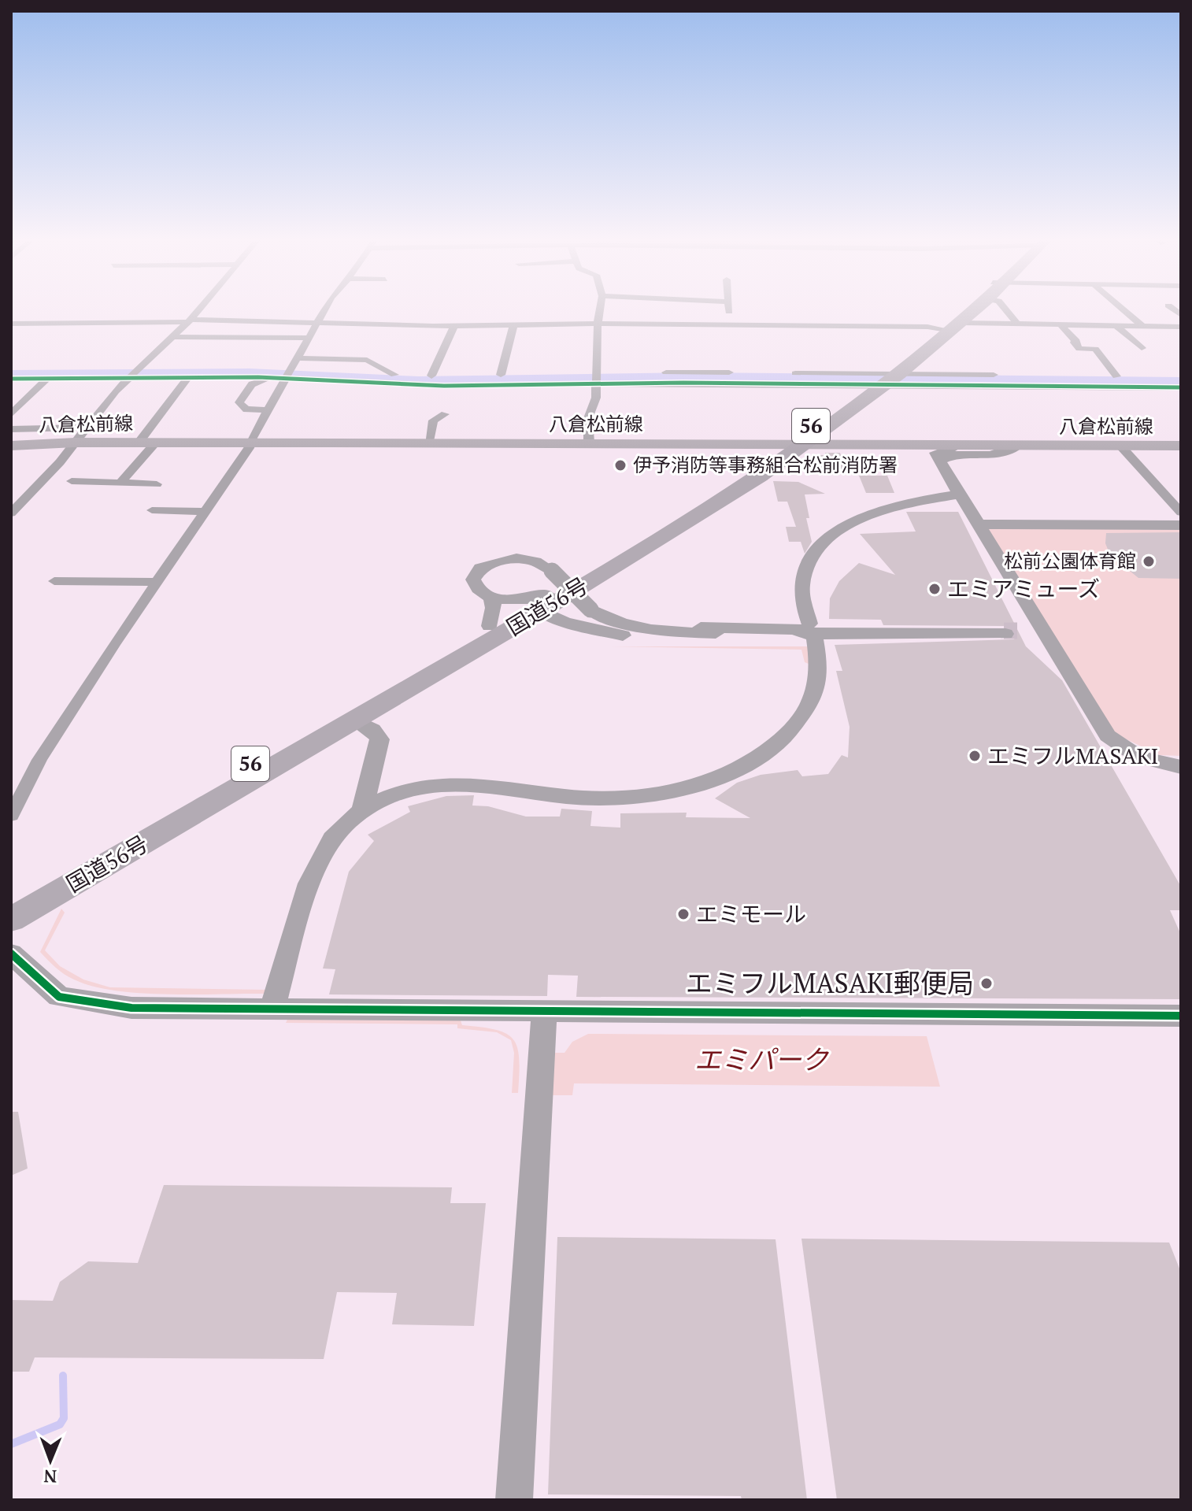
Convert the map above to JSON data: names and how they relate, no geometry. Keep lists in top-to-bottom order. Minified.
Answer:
{"streets":{"highway":["56","国道56号"],"main road":["八倉松前線"]},"crossings":[["八倉松前線","国道56号"]],"parks":["エミパーク"],"places":["伊予消防等事務組合松前消防署","松前公園体育館","エミアミューズ","エミフルMASAKI","エミモール","エミフルMASAKI郵便局"],"north":"bottom"}
